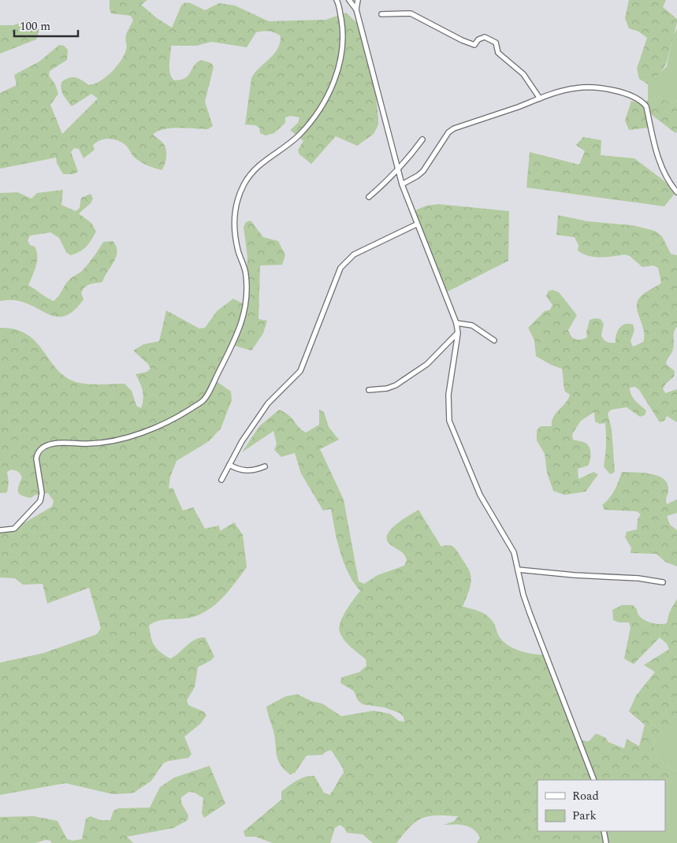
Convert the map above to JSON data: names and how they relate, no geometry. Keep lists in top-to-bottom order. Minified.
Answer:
{"legend":["Road","Park"],"scale_bar":"100 m"}
